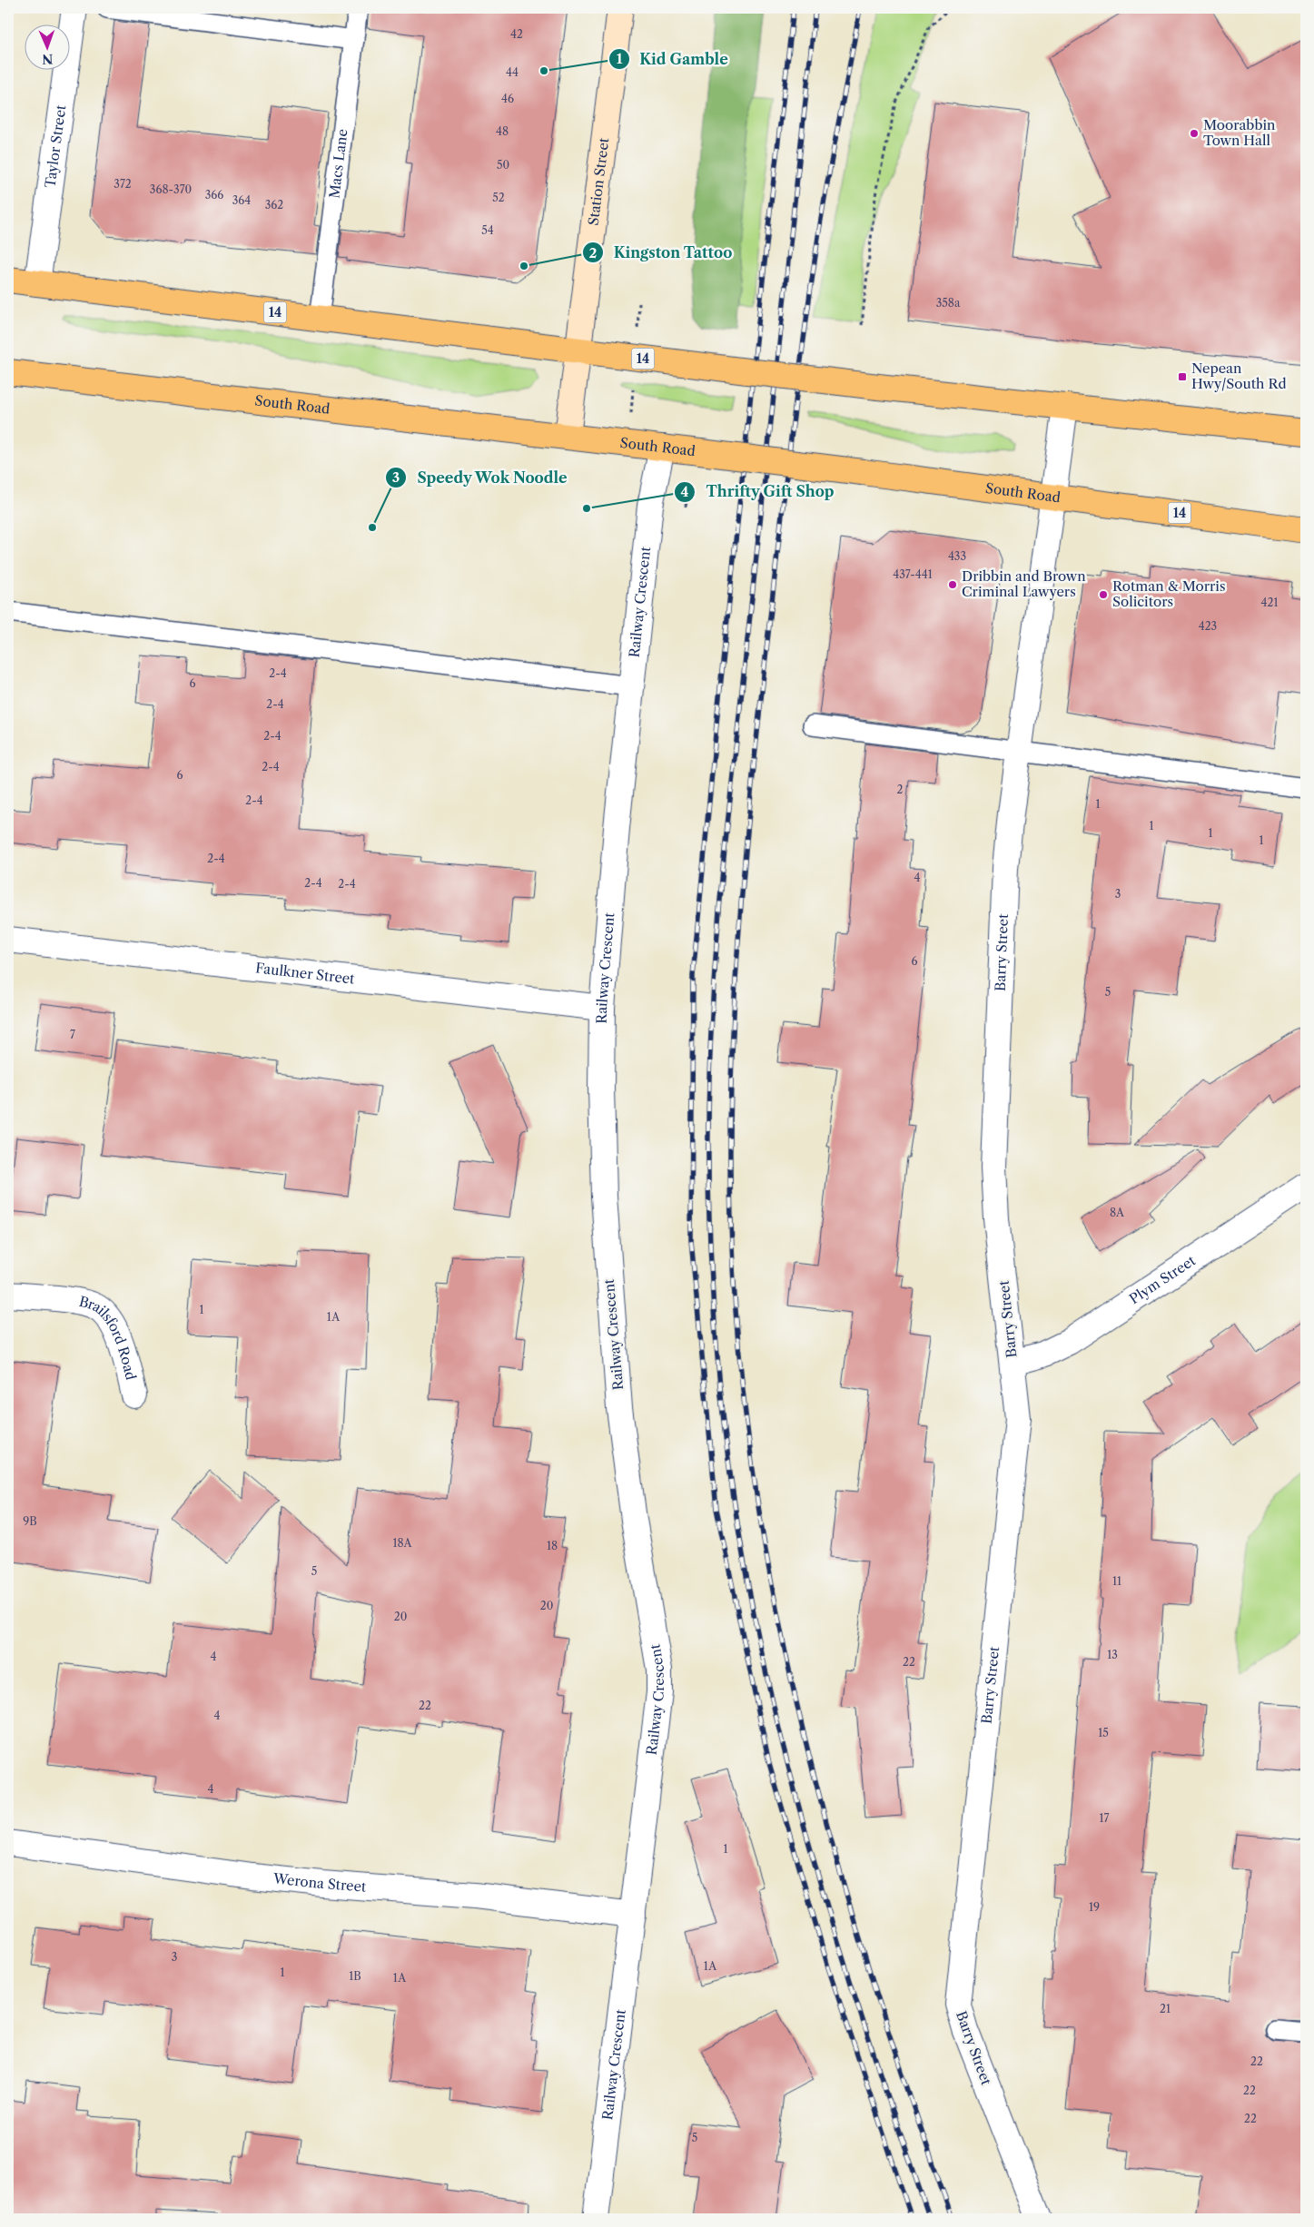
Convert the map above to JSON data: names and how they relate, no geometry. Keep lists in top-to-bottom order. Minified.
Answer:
{"streets":{"highway":["14","South Road"],"main road":["Station Street"],"street":["Taylor Street","Railway Crescent","Barry Street","Faulkner Street","Plym Street","Brailsford Road","Werona Street"],"lane":["Macs Lane"]},"crossings":[["Taylor Street","14"],["Macs Lane","14"],["Station Street","14"],["Station Street","South Road"],["14","Barry Street"],["South Road","Railway Crescent"],["South Road","Barry Street"],["Railway Crescent","Faulkner Street"],["Railway Crescent","Werona Street"],["Barry Street","Plym Street"]],"places":{"other":["Kid Gamble","Moorabbin Town Hall","Kingston Tattoo","Thrifty Gift Shop","Speedy Wok Noodle","Dribbin and Brown Criminal Lawyers","Rotman & Morris Solicitors"],"transit":["Nepean Hwy/South Rd"]},"house_numbers":["42","44","46","48","50","372","368-370","366","52","364","362","54","358a","433","437-441","421","423","2-4","6","2-4","2-4","2-4","6","2","2-4","1","1","1","1","2-4","4","2-4","2-4","3","6","5","7","8A","1","1A","9B","18A","18","5","11","20","20","13","4","22","22","4","15","4","17","1","19","3","1A","1","1B","1A","21","22","22","22","5"],"north":"bottom"}
